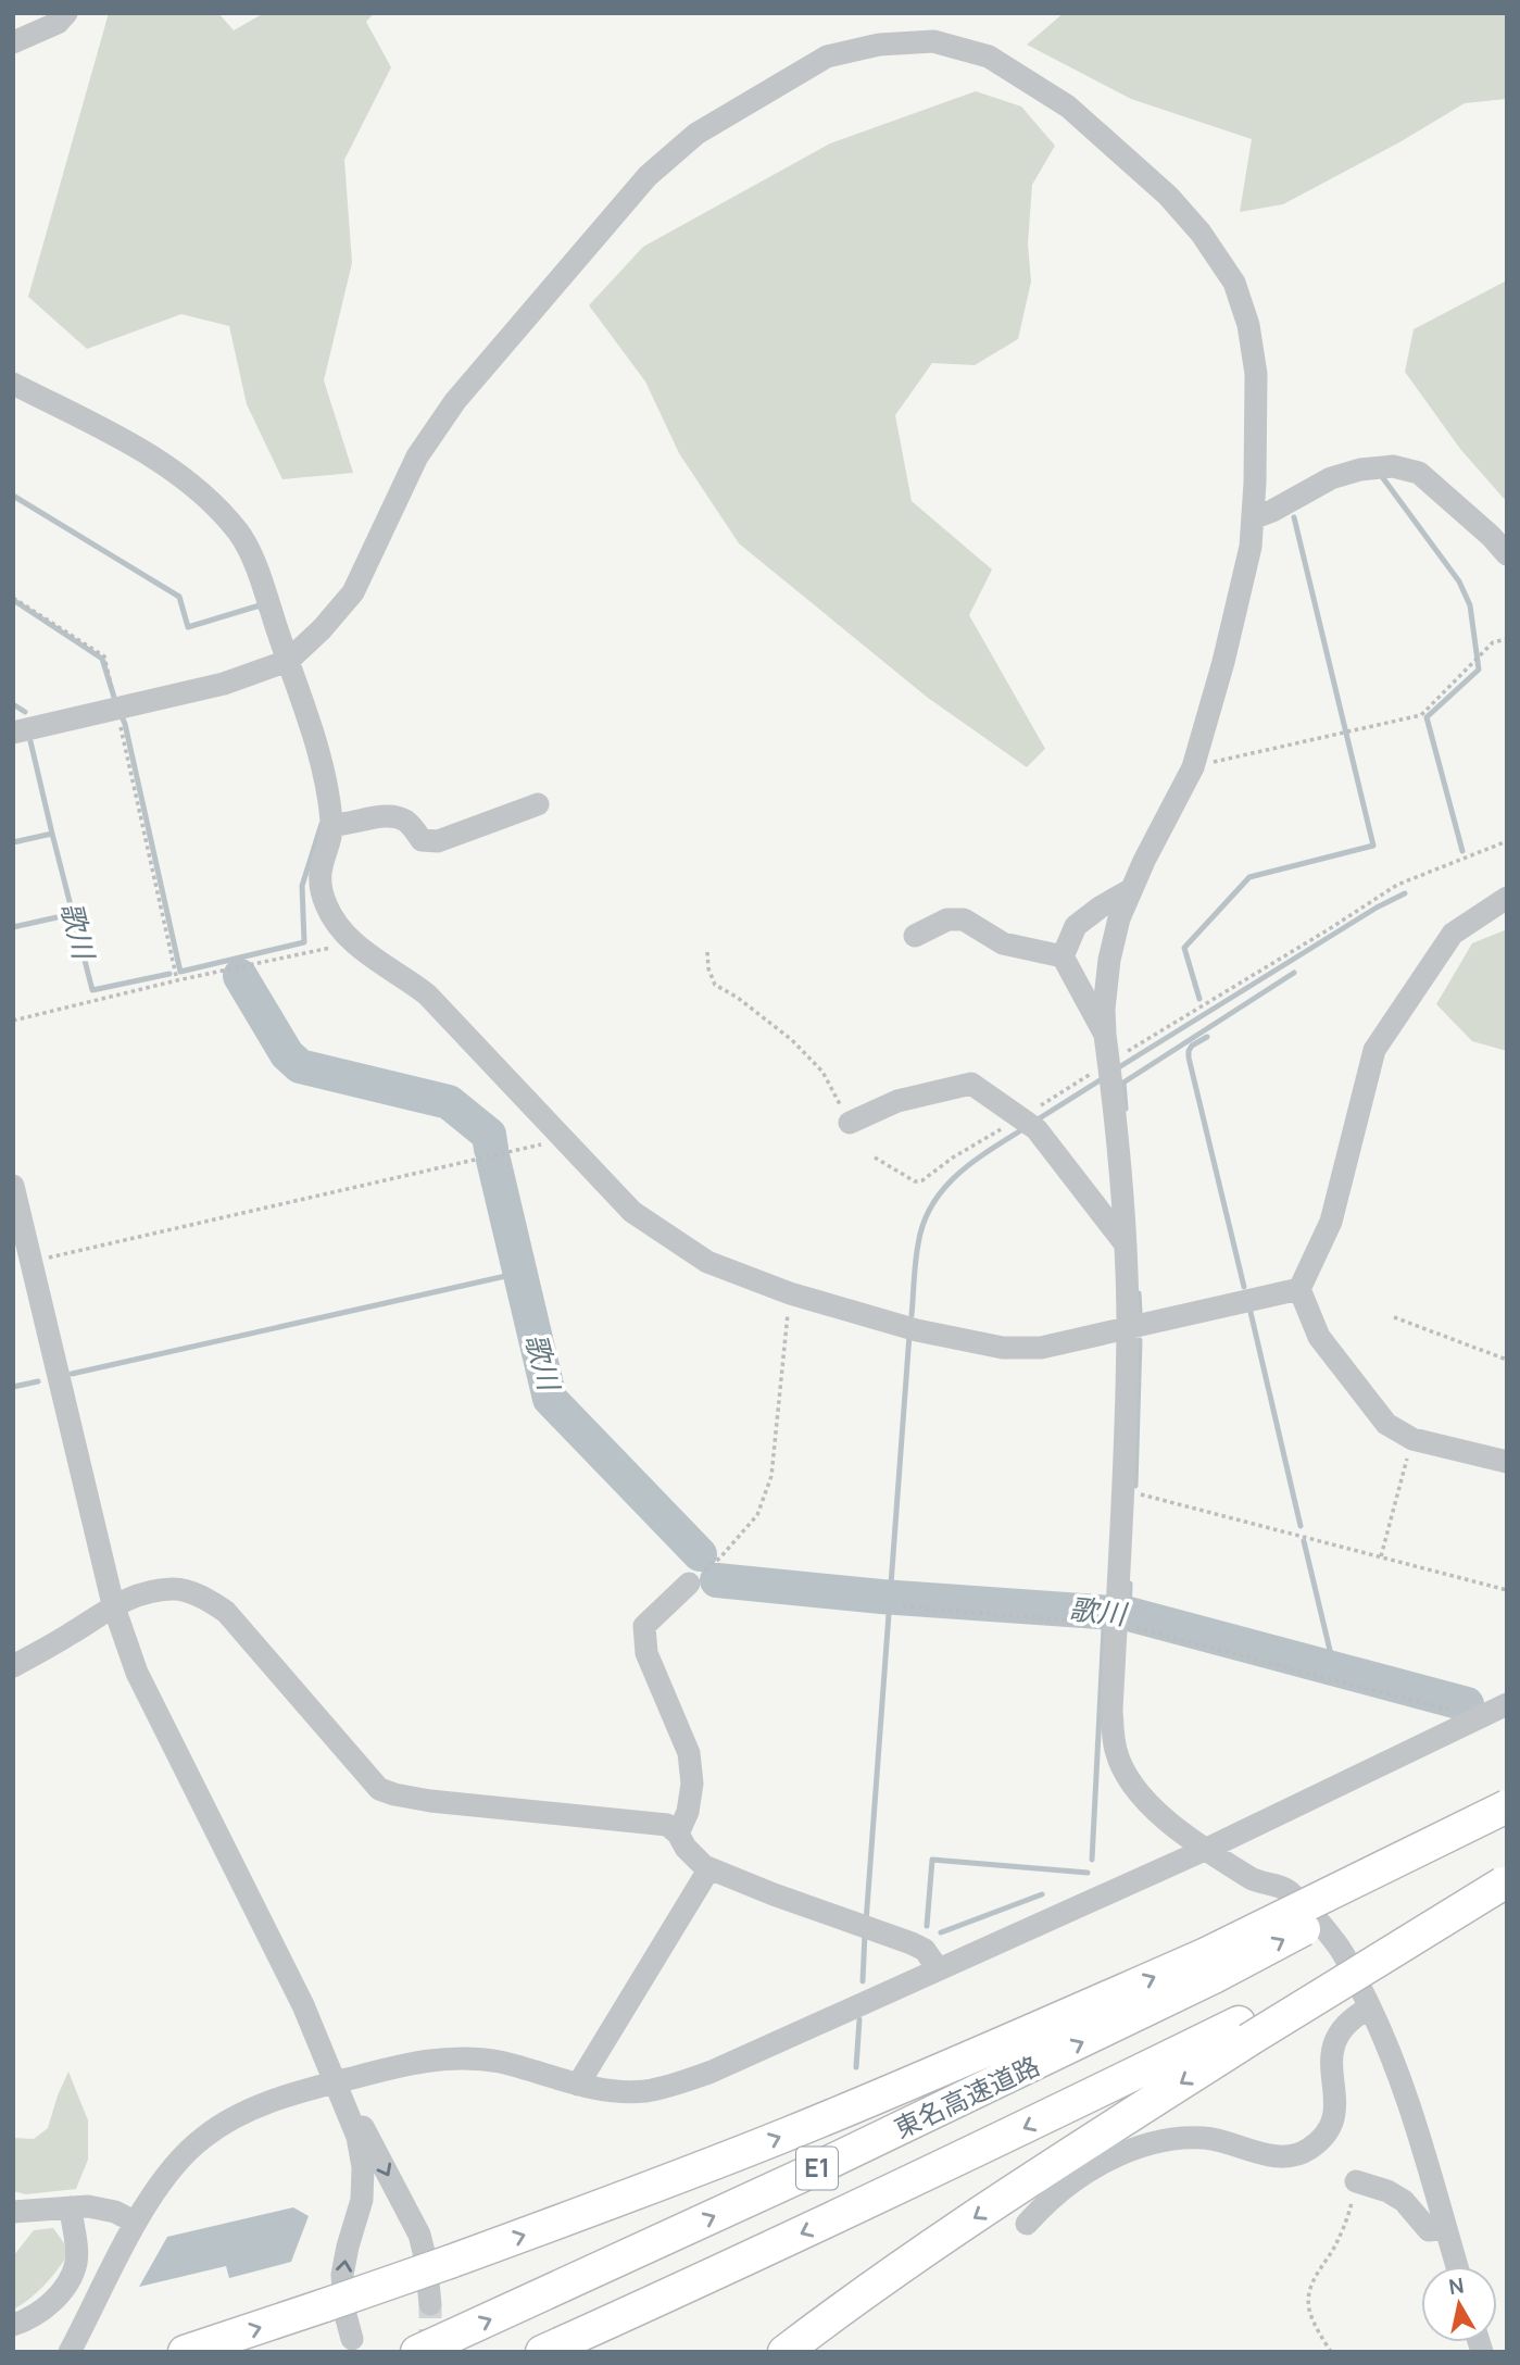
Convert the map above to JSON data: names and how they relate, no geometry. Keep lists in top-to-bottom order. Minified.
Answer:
{"streets":{"highway":["東名高速道路","E1"]},"water":["歌川"],"north":"top"}
